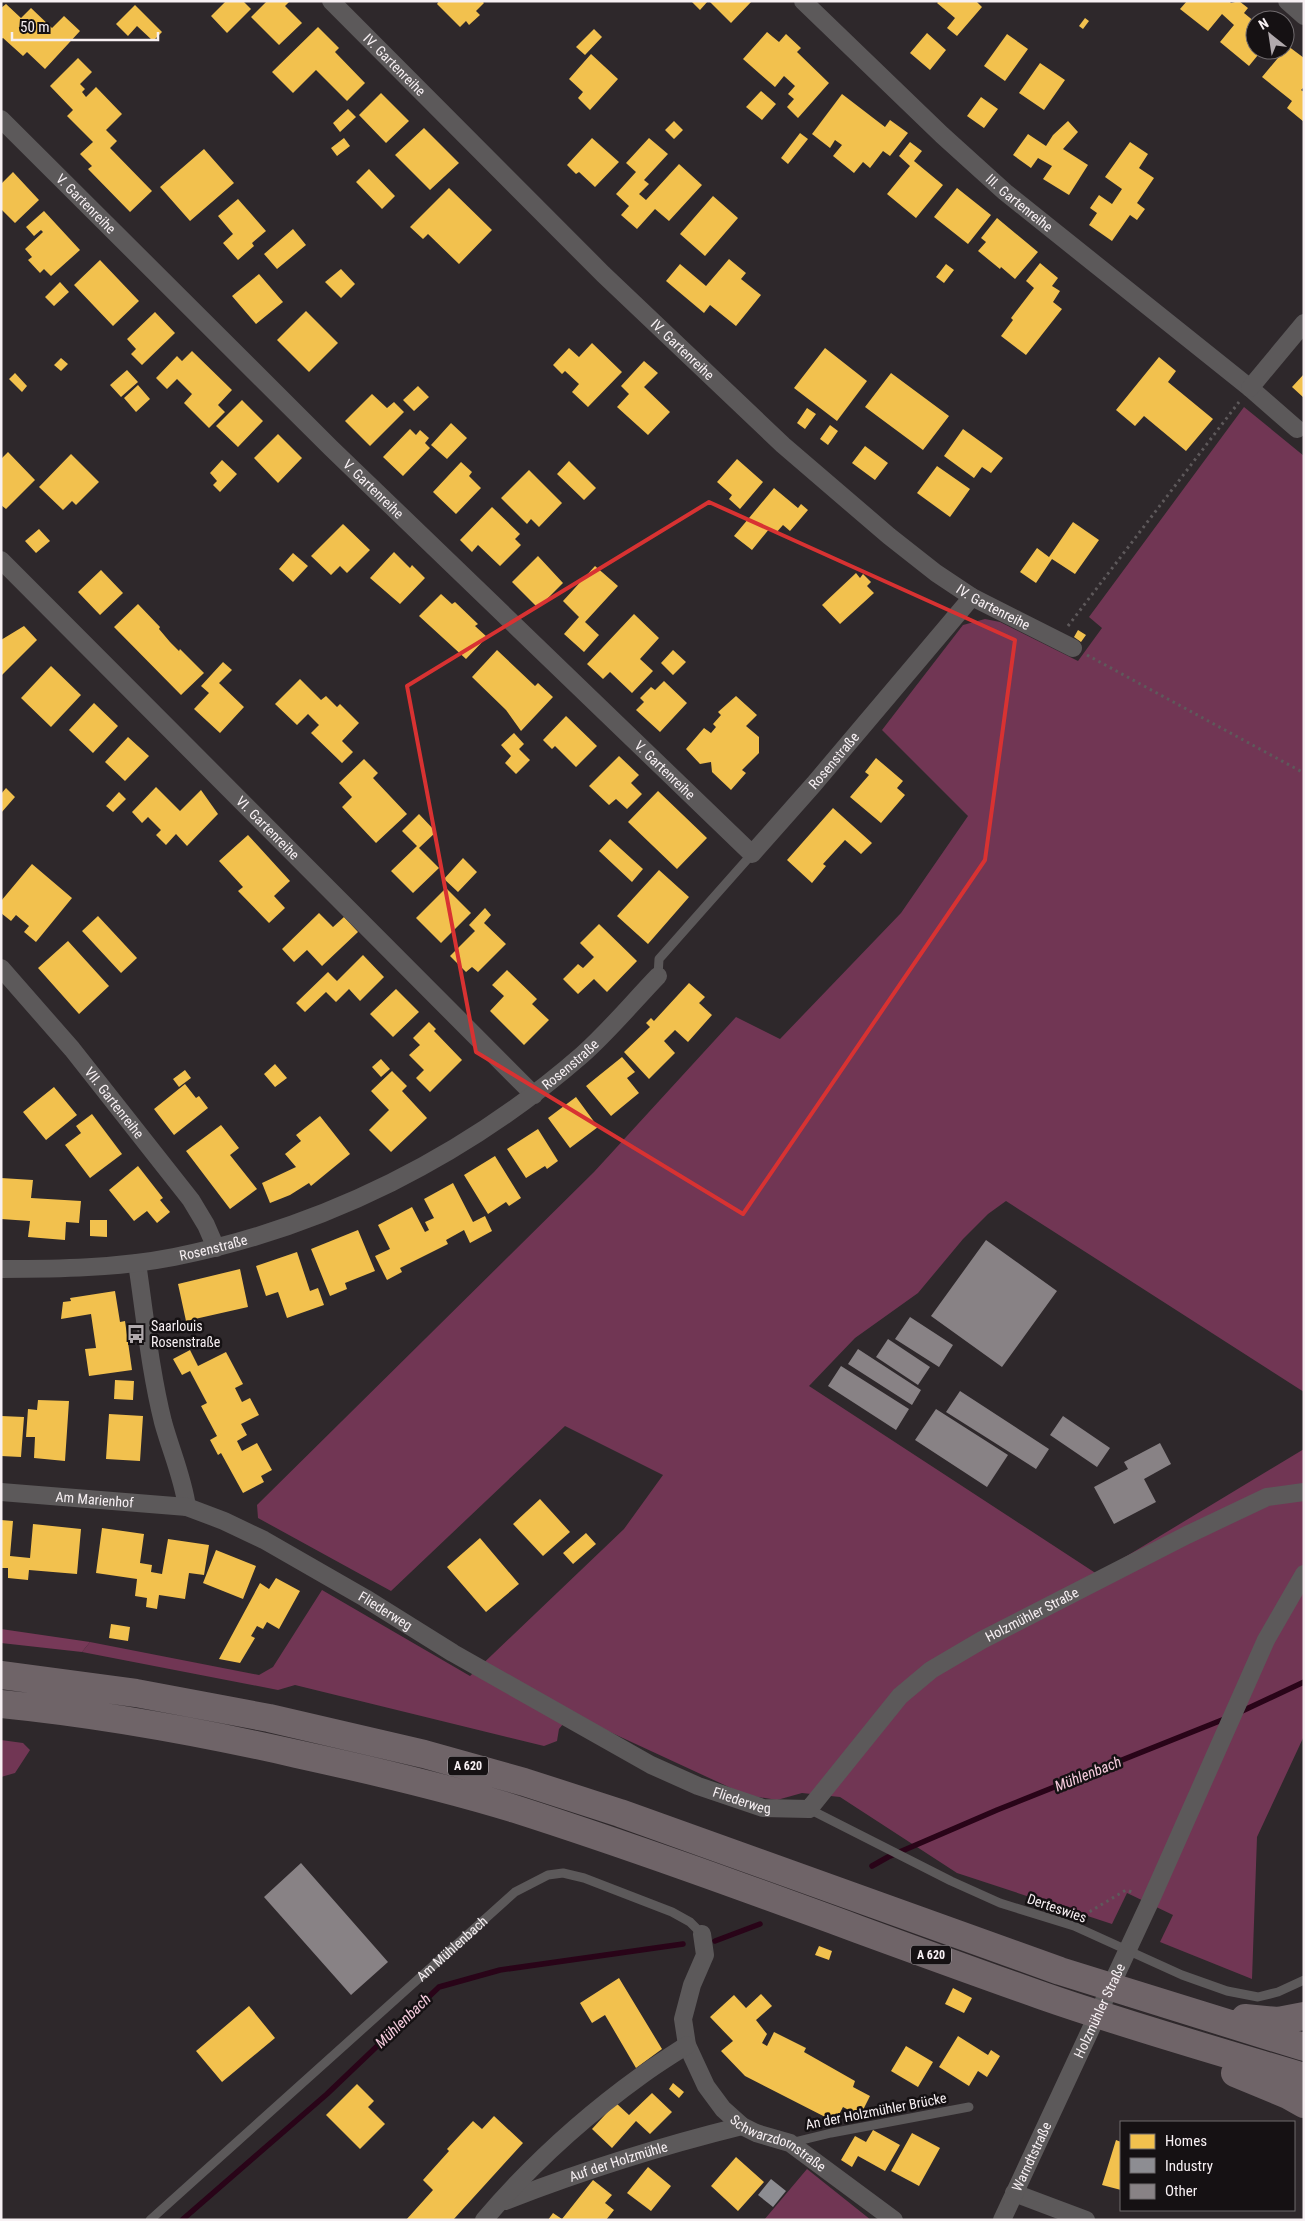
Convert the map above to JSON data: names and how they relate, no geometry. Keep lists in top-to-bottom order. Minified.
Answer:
{"streets":{"highway":["A 620"],"street":["IV. Gartenreihe","III. Gartenreihe","V. Gartenreihe","Rosenstraße","VI. Gartenreihe","VII. Gartenreihe","Am Marienhof","Fliederweg","Holzmühler Straße","Am Mühlenbach","Schwarzdornstraße","Warndtstraße","Auf der Holzmühle"],"lane":["Derteswies","An der Holzmühler Brücke"]},"crossings":[["IV. Gartenreihe","Rosenstraße"],["V. Gartenreihe","Rosenstraße"],["Rosenstraße","VI. Gartenreihe"],["Rosenstraße","VII. Gartenreihe"],["Am Marienhof","Fliederweg"],["Fliederweg","Holzmühler Straße"],["Fliederweg","Derteswies"],["Holzmühler Straße","Derteswies"],["Holzmühler Straße","Warndtstraße"],["Am Mühlenbach","Schwarzdornstraße"],["Am Mühlenbach","Auf der Holzmühle"],["An der Holzmühler Brücke","Schwarzdornstraße"],["Schwarzdornstraße","Auf der Holzmühle"]],"water":["Mühlenbach"],"places":{"bus stop":["Saarlouis Rosenstraße"]},"legend":["Homes","Industry","Other"],"scale_bar":"50 m","north":"top left"}
